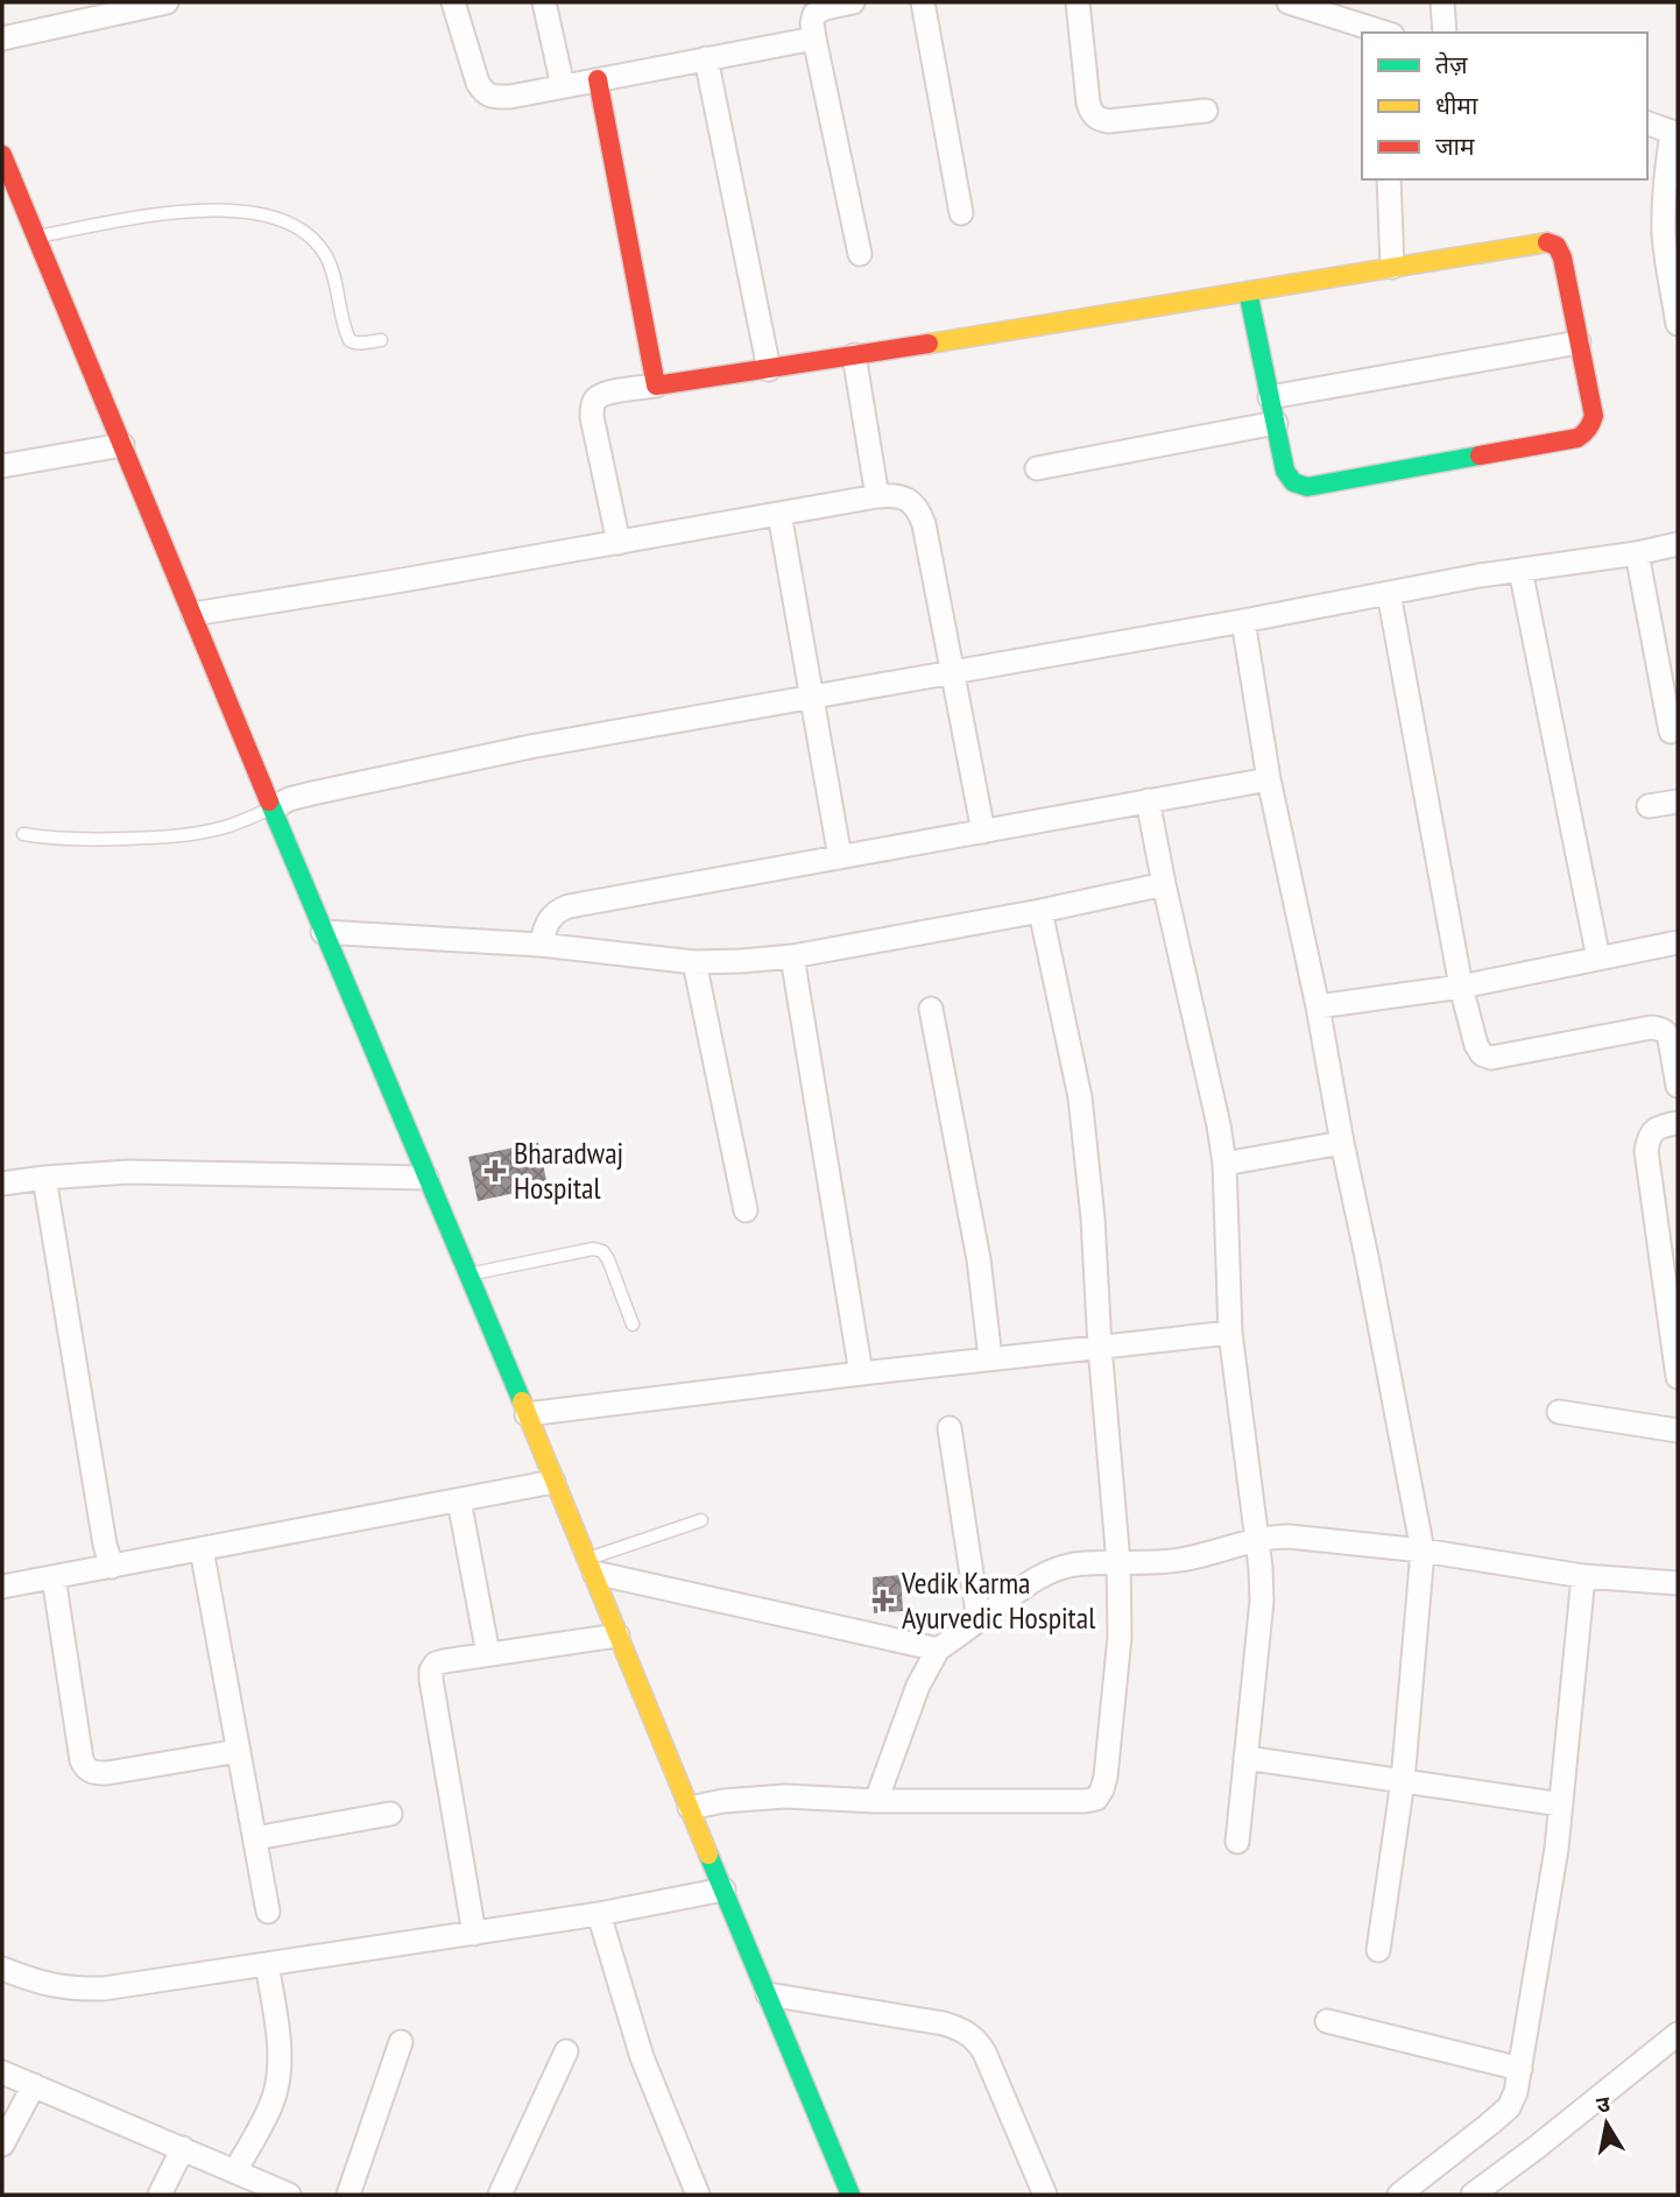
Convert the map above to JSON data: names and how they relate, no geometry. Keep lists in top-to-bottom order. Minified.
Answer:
{"places":{"health":["Bharadwaj Hospital","Vedik Karma Ayurvedic Hospital"]},"legend":["तेज़","धीमा","जाम"],"north":"top"}
